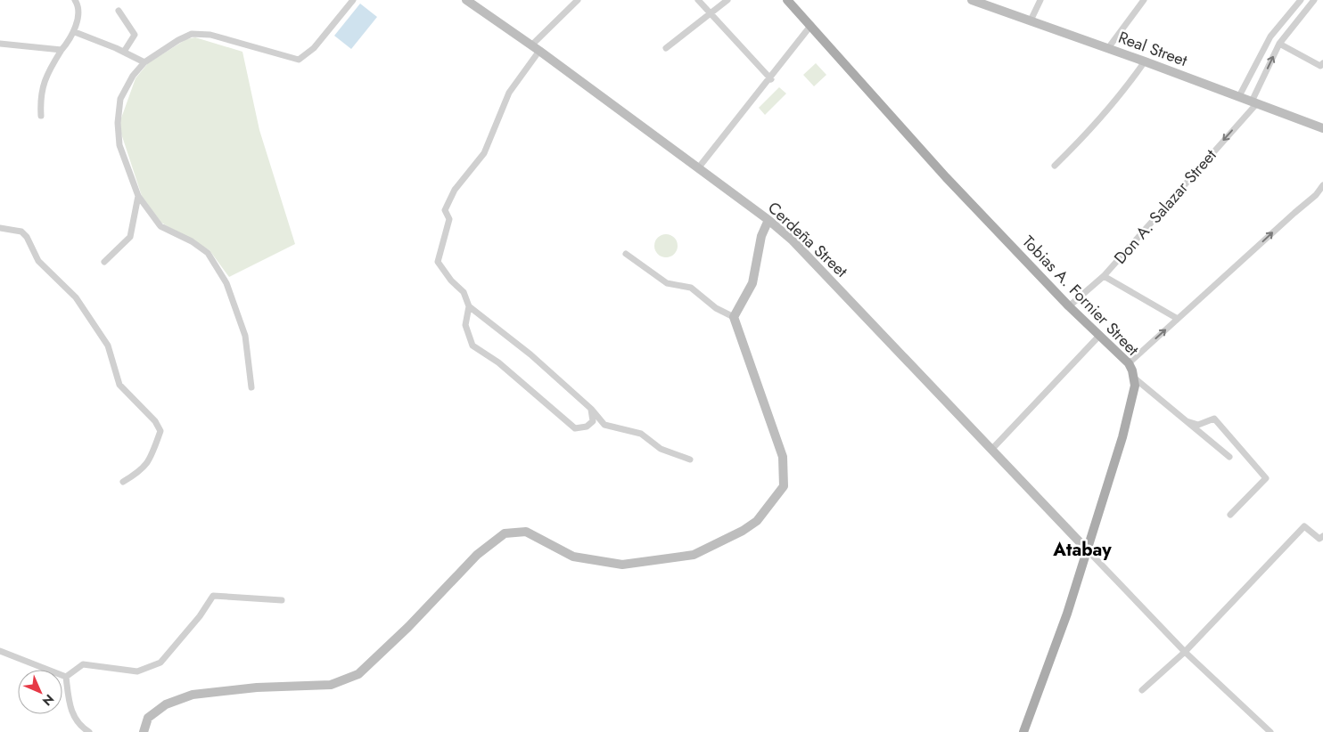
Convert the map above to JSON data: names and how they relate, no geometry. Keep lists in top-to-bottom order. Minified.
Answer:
{"streets":{"main road":["Real Street","Cerdeña Street","Tobias A. Fornier Street"],"street":["Don A. Salazar Street"]},"crossings":[["Real Street","Don A. Salazar Street"],["Don A. Salazar Street","Tobias A. Fornier Street"],["Cerdeña Street","Tobias A. Fornier Street"]],"districts":["Atabay"],"north":"bottom right"}
